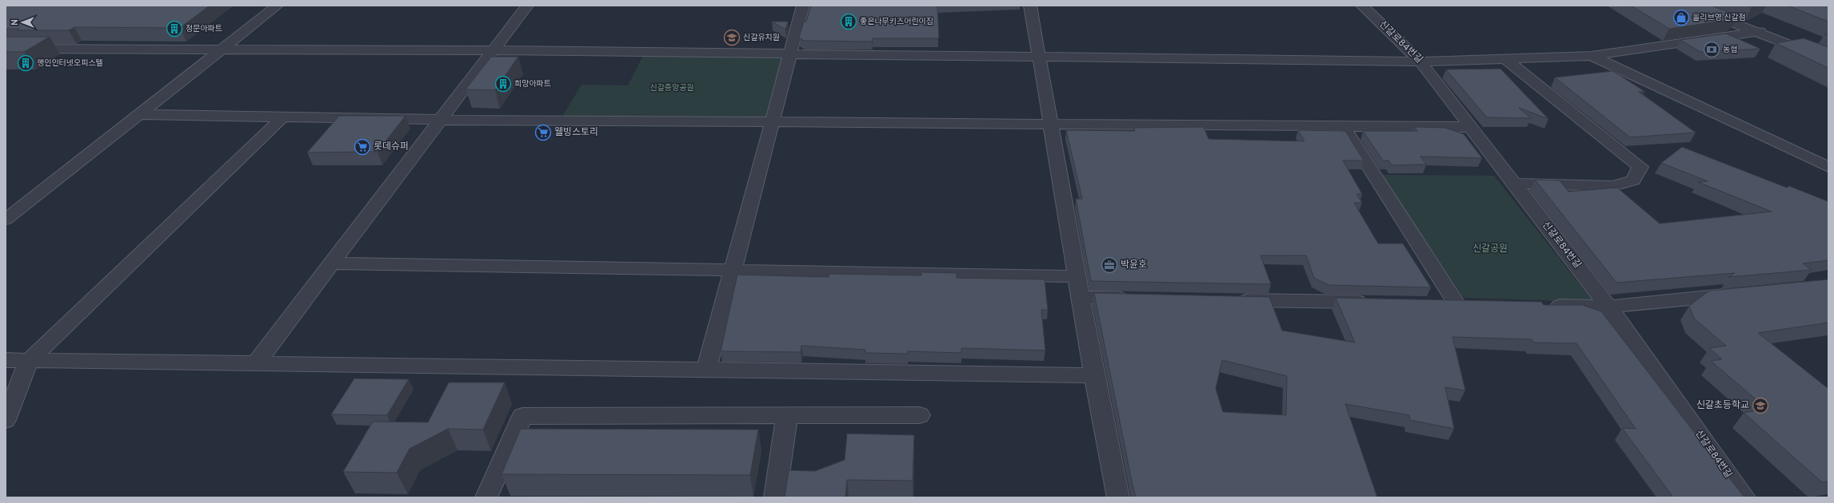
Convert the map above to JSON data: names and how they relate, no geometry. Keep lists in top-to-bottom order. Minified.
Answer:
{"streets":{"street":["신갈로84번길"]},"parks":["신갈중앙공원","신갈공원"],"places":{"shop":["올리브영 신갈점"],"building":["좋은나무키즈어린이집","정문아파트","행인인터넷오피스텔","희망아파트"],"school or university":["신갈유치원","신갈초등학교"],"bank":["농협"],"supermarket":["웰빙스토리","롯데슈퍼"],"office":["박윤호"]},"north":"left"}
